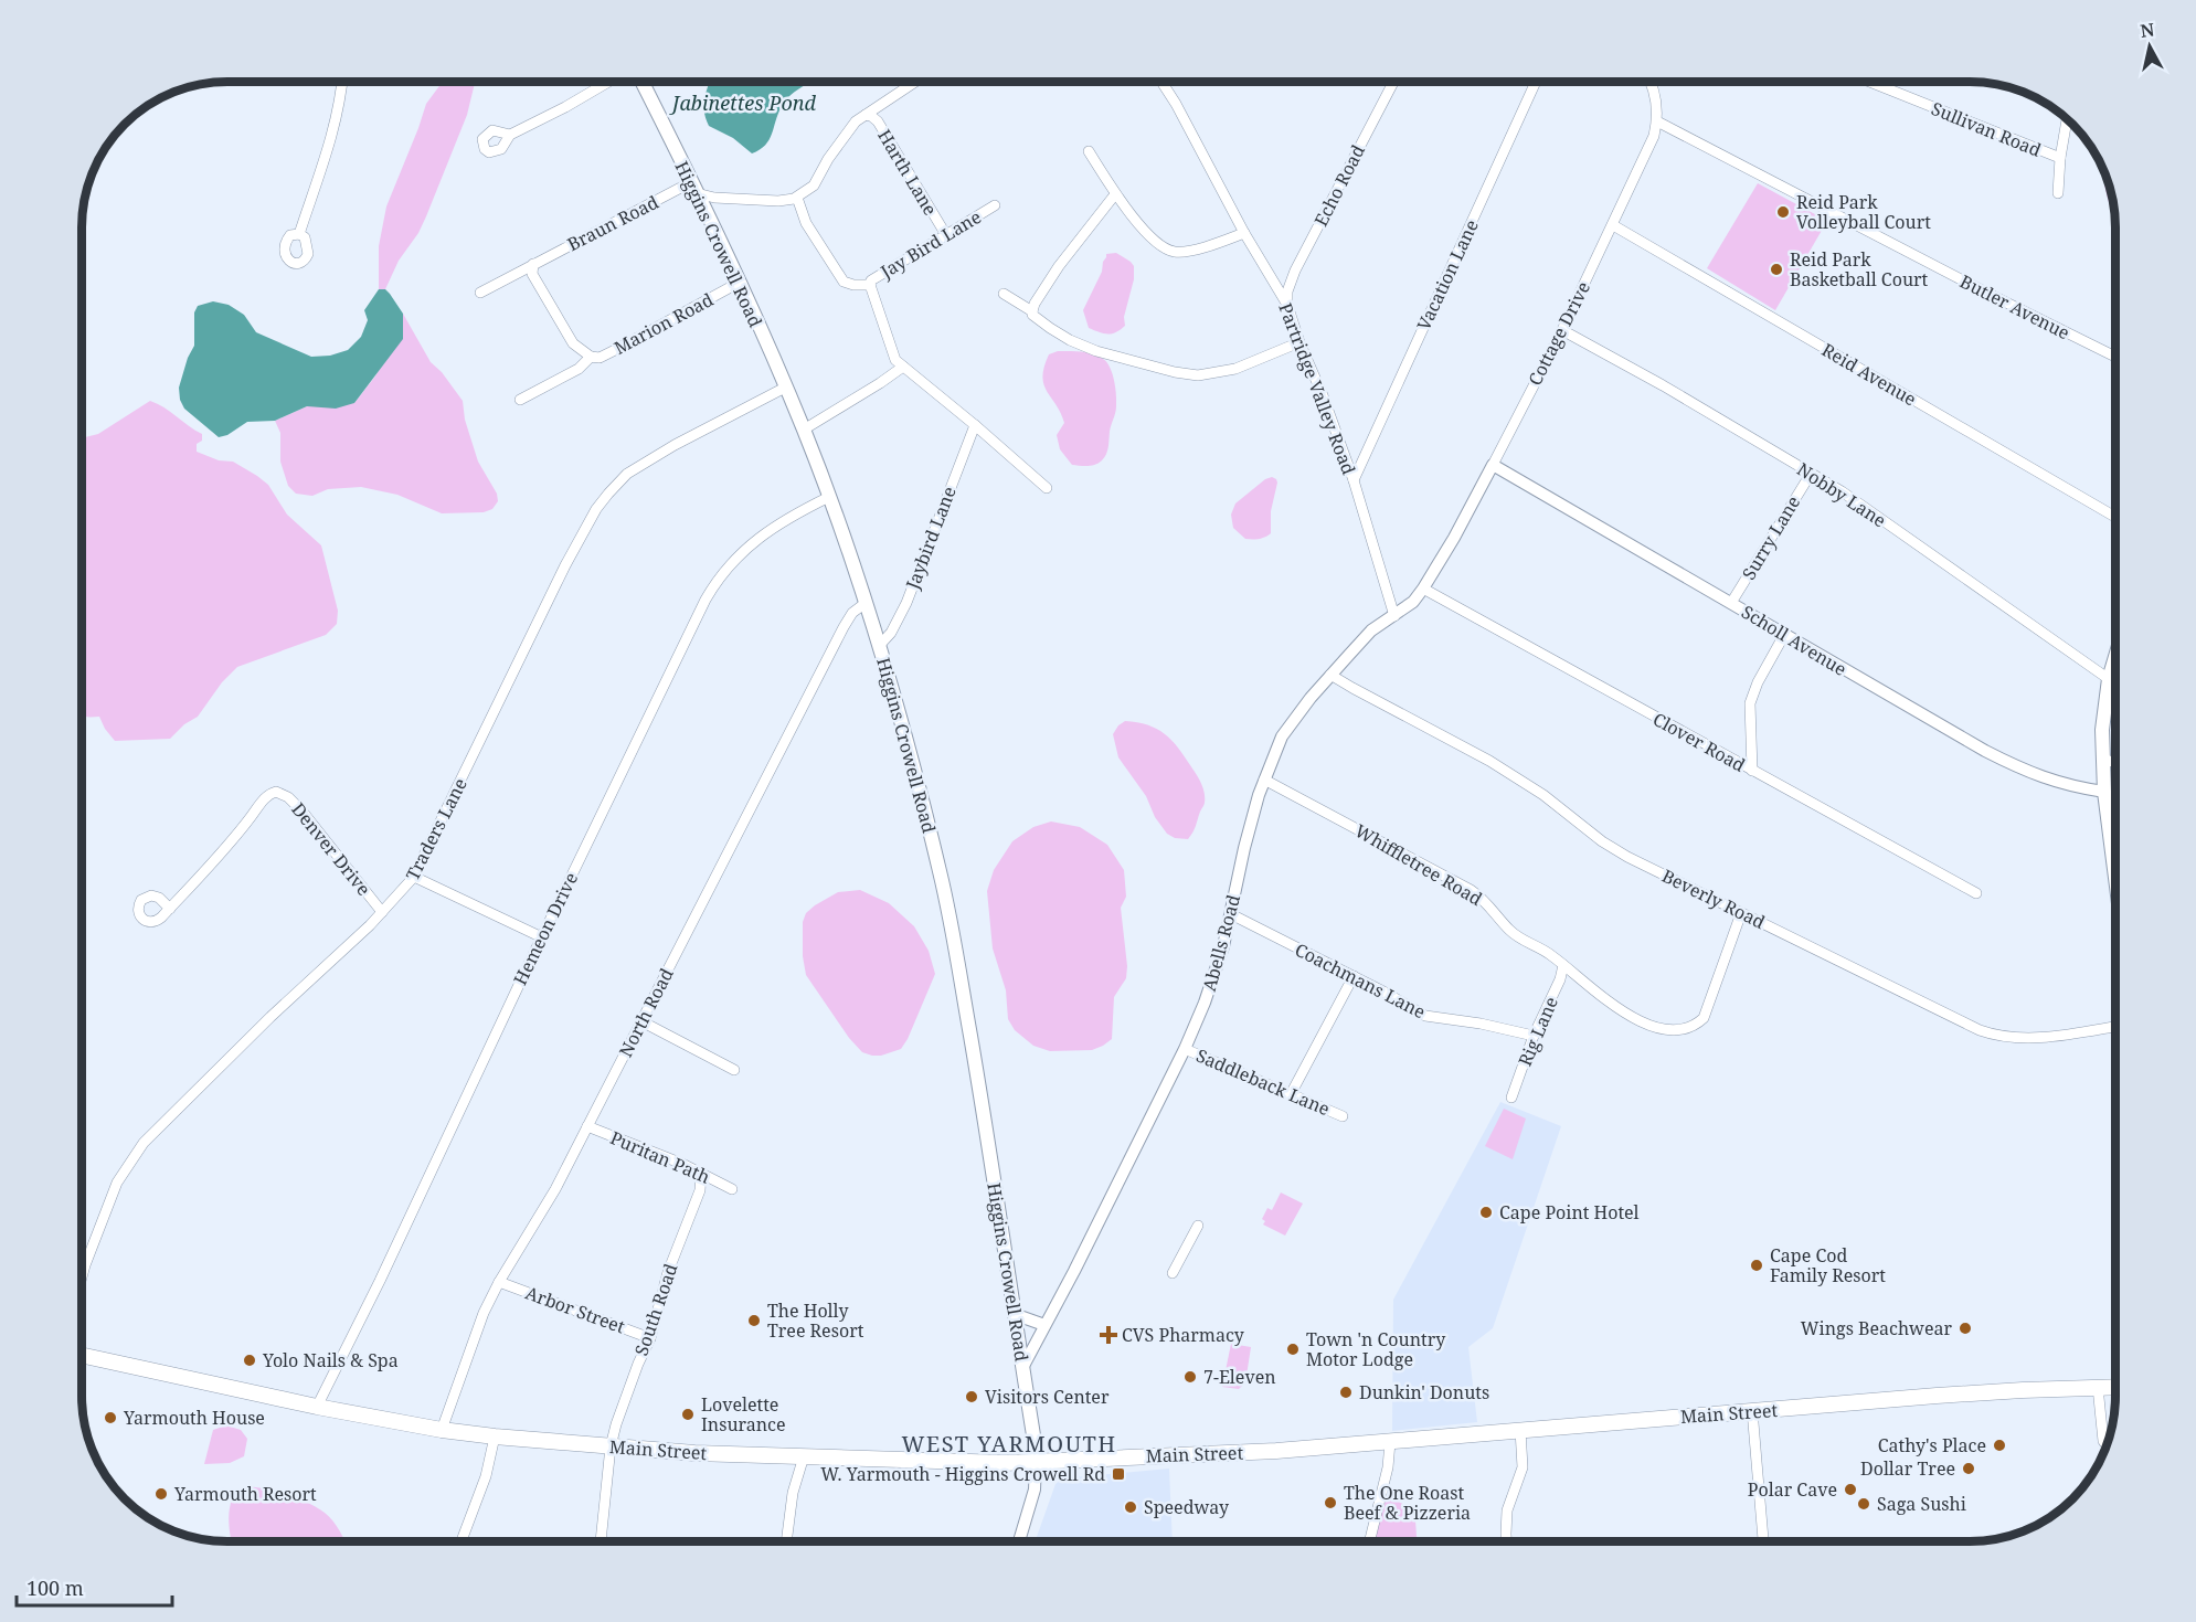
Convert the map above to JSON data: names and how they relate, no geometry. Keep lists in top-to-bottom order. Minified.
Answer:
{"streets":{"main road":["Higgins Crowell Road","Main Street"],"street":["Sullivan Road","Harth Lane","Echo Road","Braun Road","Jay Bird Lane","Vacation Lane","Butler Avenue","Marion Road","Cottage Drive","Reid Avenue","Partridge Valley Road","Nobby Lane","Jaybird Lane","Surry Lane","Scholl Avenue","Clover Road","Traders Lane","Denver Drive","Whiffletree Road","Beverly Road","Hemeon Drive","Abells Road","Coachmans Lane","North Road","Rig Lane","Saddleback Lane","Puritan Path","Arbor Street","South Road"]},"crossings":[["Harth Lane","Jay Bird Lane"],["Echo Road","Partridge Valley Road"],["Braun Road","Higgins Crowell Road"],["Higgins Crowell Road","Marion Road"],["Higgins Crowell Road","Jaybird Lane"],["Higgins Crowell Road","Traders Lane"],["Higgins Crowell Road","Hemeon Drive"],["Higgins Crowell Road","Abells Road"],["Higgins Crowell Road","North Road"],["Higgins Crowell Road","Main Street"],["Vacation Lane","Partridge Valley Road"],["Butler Avenue","Cottage Drive"],["Cottage Drive","Reid Avenue"],["Cottage Drive","Nobby Lane"],["Cottage Drive","Scholl Avenue"],["Cottage Drive","Clover Road"],["Cottage Drive","Abells Road"],["Partridge Valley Road","Abells Road"],["Nobby Lane","Surry Lane"],["Surry Lane","Scholl Avenue"],["Clover Road","Abells Road"],["Traders Lane","Denver Drive"],["Whiffletree Road","Beverly Road"],["Whiffletree Road","Abells Road"],["Whiffletree Road","Rig Lane"],["Beverly Road","Abells Road"],["Hemeon Drive","Main Street"],["Abells Road","Coachmans Lane"],["Abells Road","Saddleback Lane"],["Coachmans Lane","Rig Lane"],["North Road","Puritan Path"],["North Road","Arbor Street"],["North Road","Main Street"],["Puritan Path","South Road"],["Arbor Street","South Road"],["South Road","Main Street"]],"districts":["WEST YARMOUTH"],"water":["Jabinettes Pond"],"places":{"other":["Reid Park Volleyball Court","Reid Park Basketball Court","Cape Point Hotel","Cape Cod Family Resort","The Holly Tree Resort","Wings Beachwear","Town 'n Country Motor Lodge","Yolo Nails & Spa","7-Eleven","Dunkin' Donuts","Visitors Center","Lovelette Insurance","Yarmouth House","Cathy's Place","Dollar Tree","Polar Cave","Yarmouth Resort","The One Roast Beef & Pizzeria","Saga Sushi","Speedway"],"health":["CVS Pharmacy"],"transit":["W. Yarmouth - Higgins Crowell Rd"]},"scale_bar":"100 m","north":"top"}
